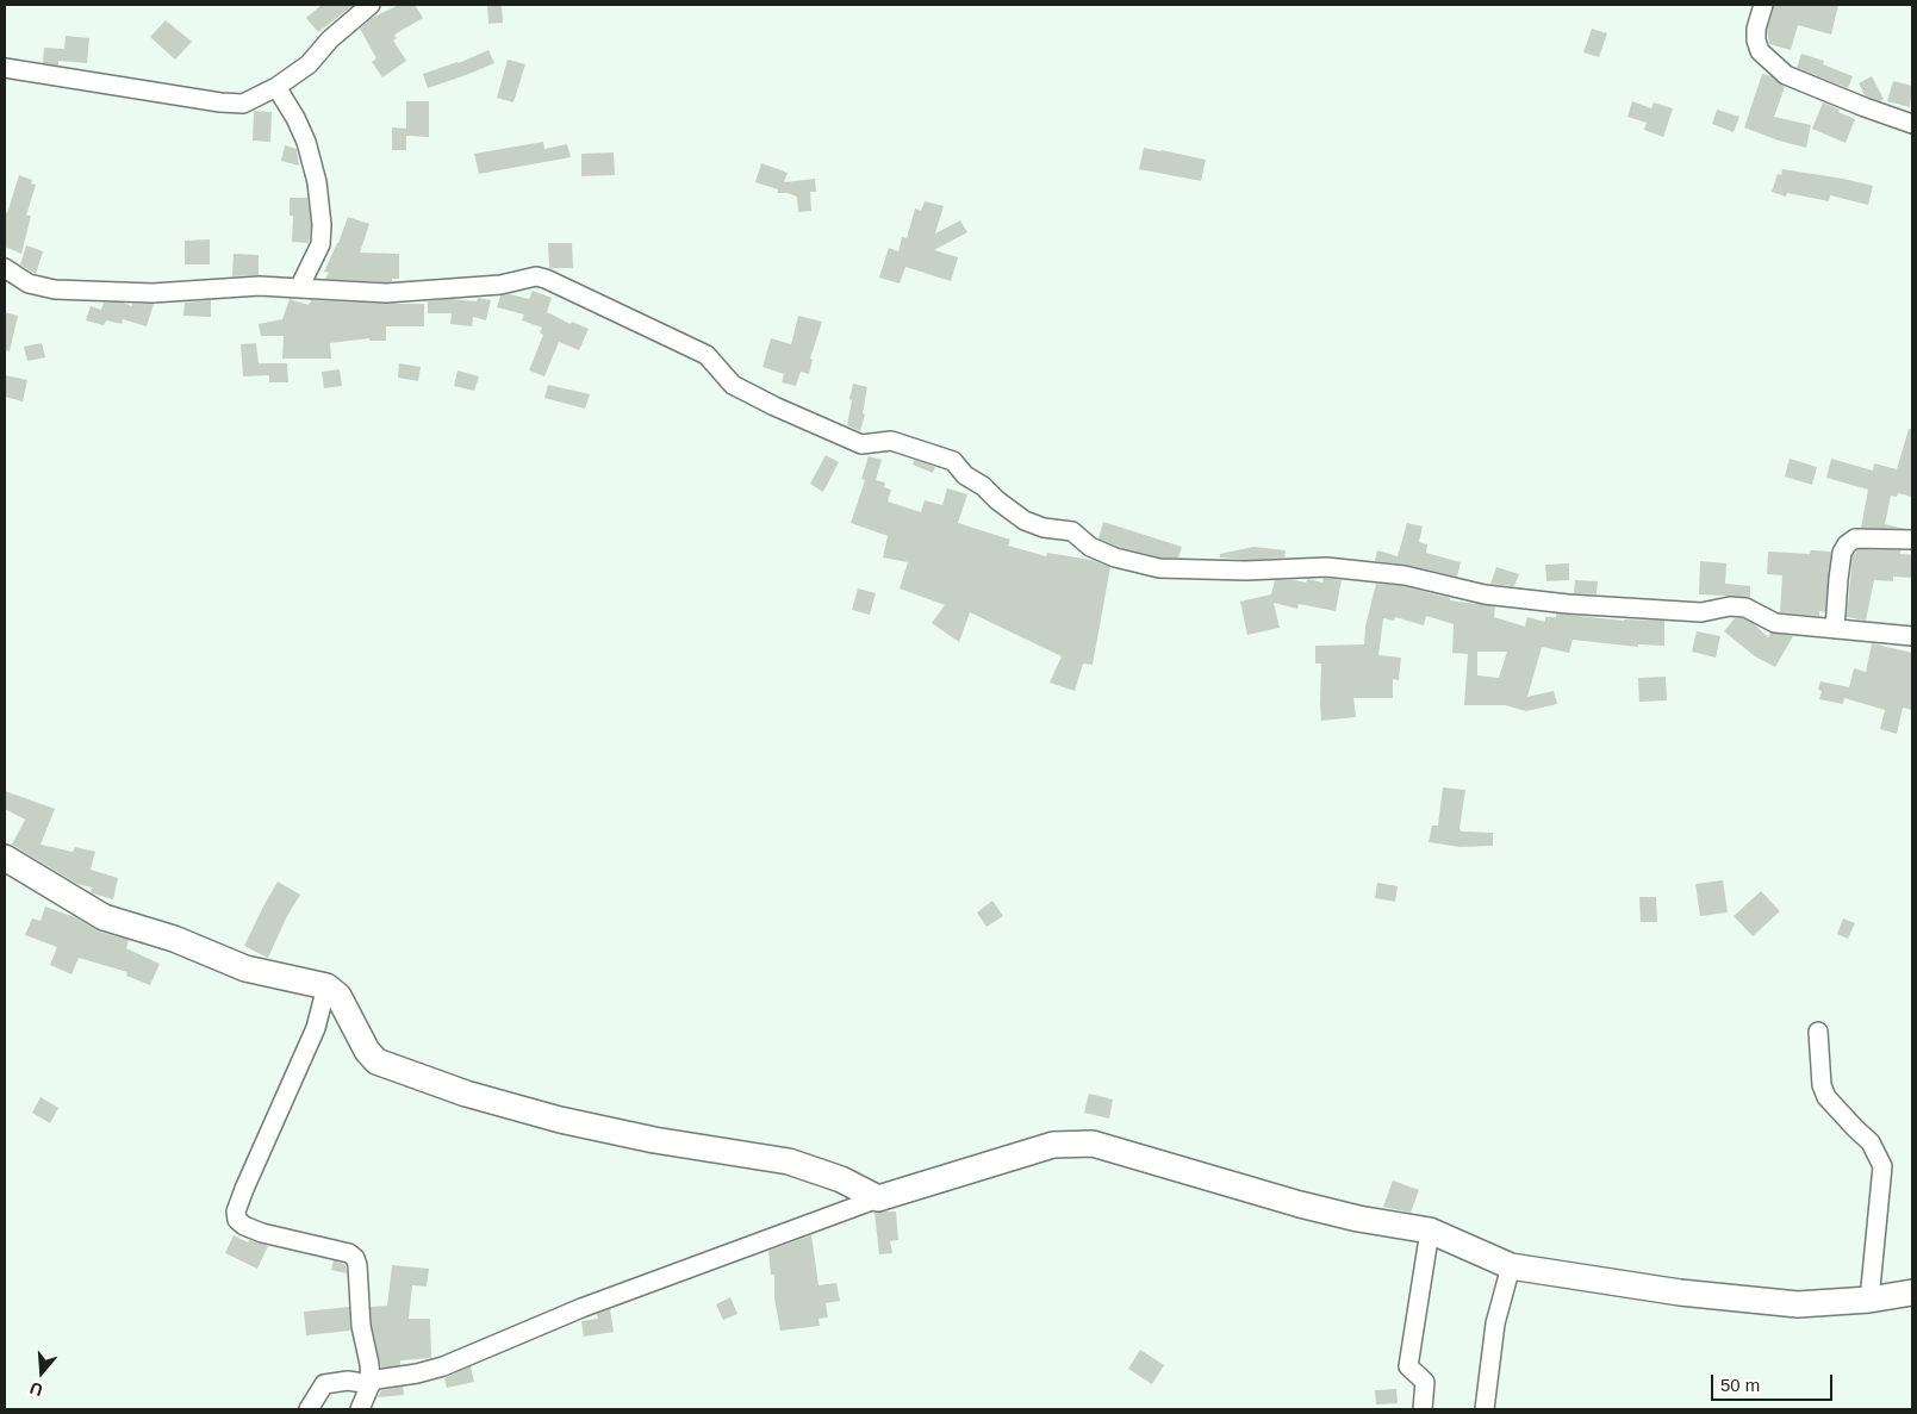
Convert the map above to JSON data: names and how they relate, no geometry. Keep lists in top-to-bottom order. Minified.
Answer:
{"scale_bar":"50 m","north":"bottom"}
